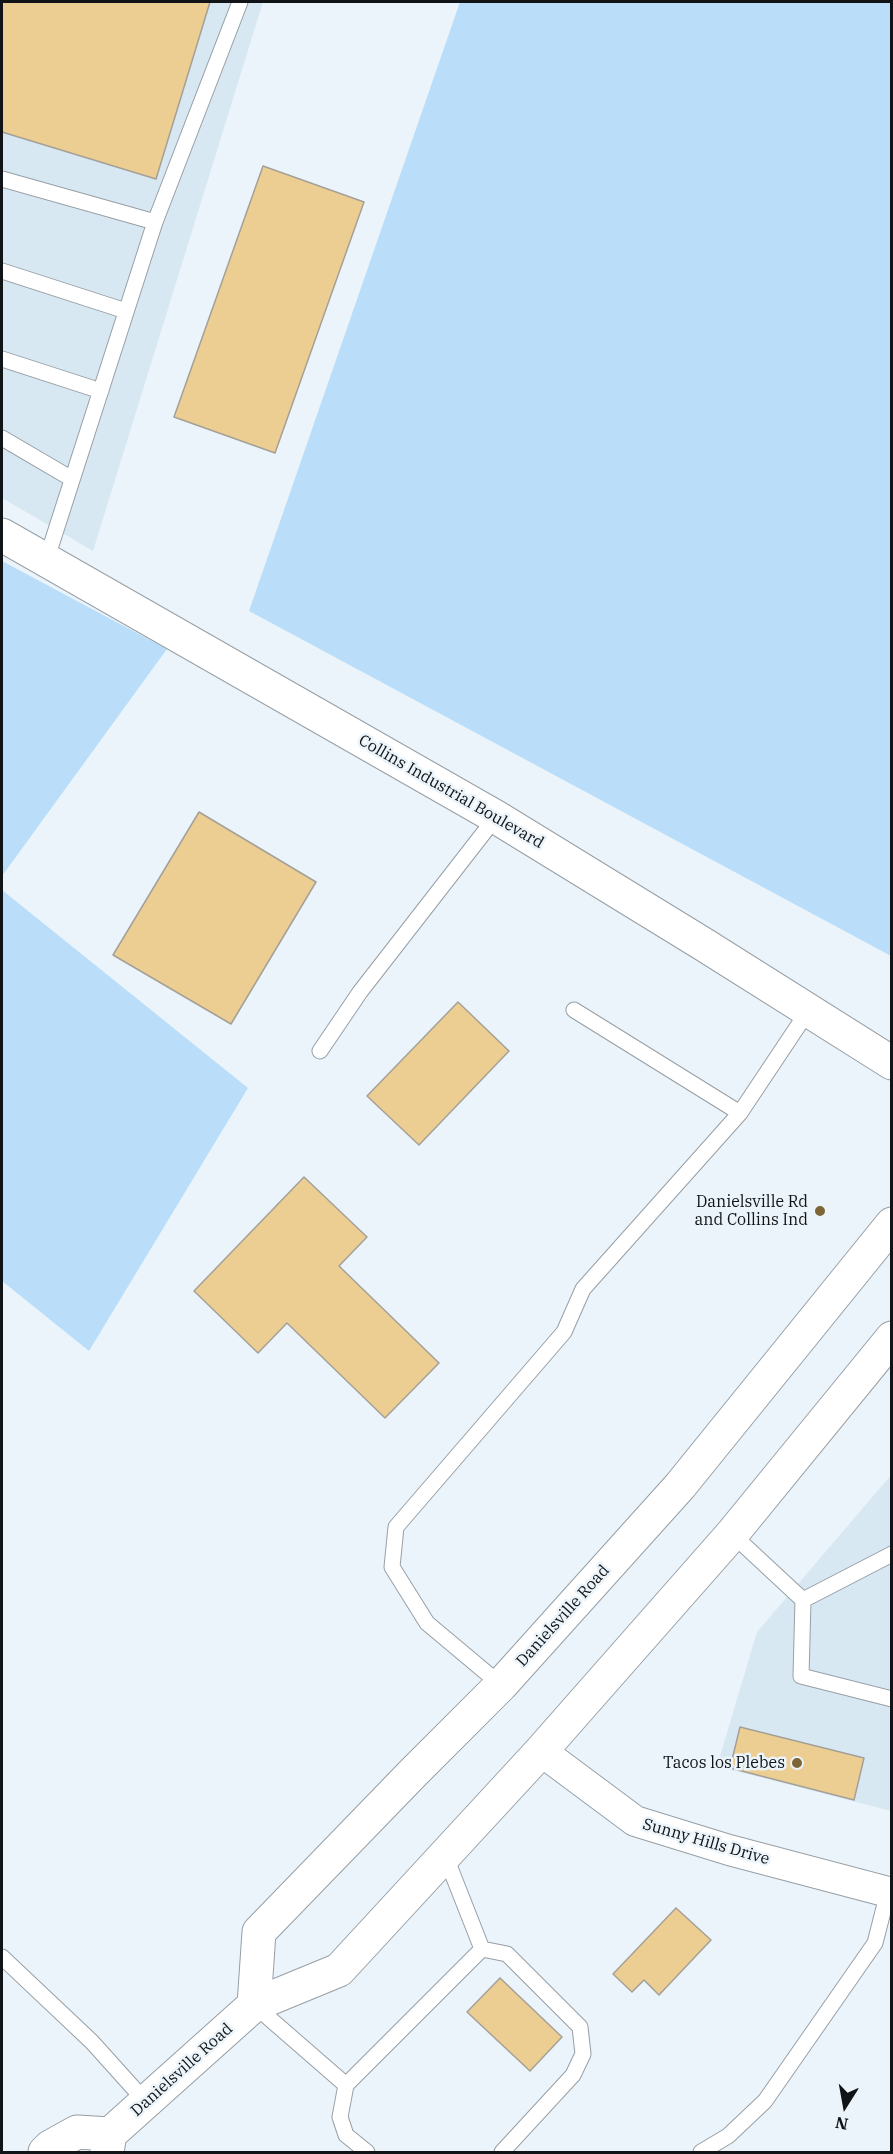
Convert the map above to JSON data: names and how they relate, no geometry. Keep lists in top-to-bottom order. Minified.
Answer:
{"streets":{"main road":["Collins Industrial Boulevard","Danielsville Road"],"street":["Sunny Hills Drive"]},"crossings":[["Danielsville Road","Sunny Hills Drive"]],"places":["Danielsville Rd and Collins Ind","Tacos los Plebes"],"north":"bottom"}
